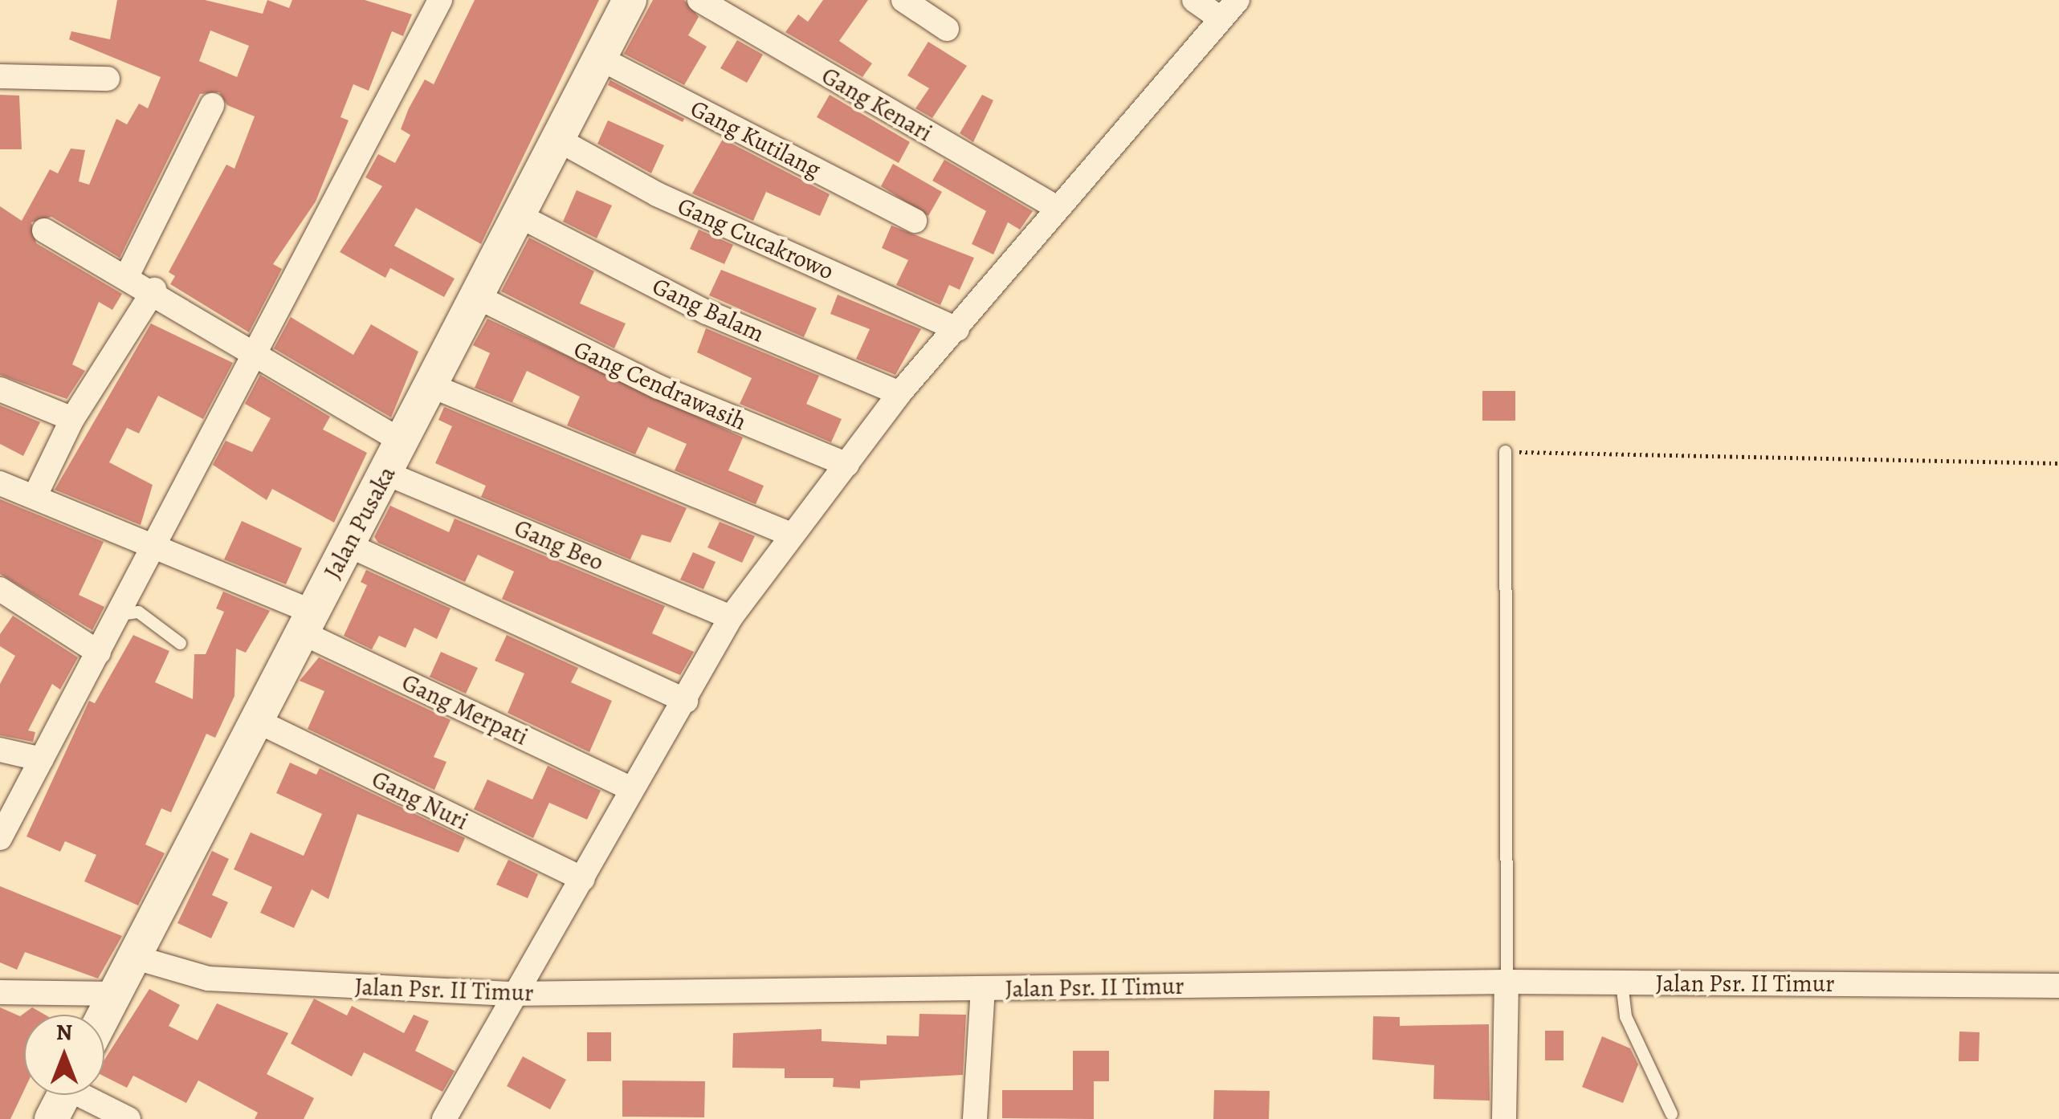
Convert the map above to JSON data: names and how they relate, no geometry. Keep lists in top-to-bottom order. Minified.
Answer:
{"streets":{"main road":["Jalan Pusaka"],"street":["Gang Kenari","Gang Kutilang","Gang Cucakrowo","Gang Balam","Gang Cendrawasih","Gang Beo","Gang Merpati","Gang Nuri","Jalan Psr. II Timur"]},"crossings":[["Gang Kutilang","Jalan Pusaka"],["Gang Cucakrowo","Jalan Pusaka"],["Gang Balam","Jalan Pusaka"],["Gang Cendrawasih","Jalan Pusaka"],["Jalan Pusaka","Gang Beo"],["Jalan Pusaka","Gang Merpati"],["Jalan Pusaka","Gang Nuri"],["Jalan Pusaka","Jalan Psr. II Timur"]],"north":"top"}
